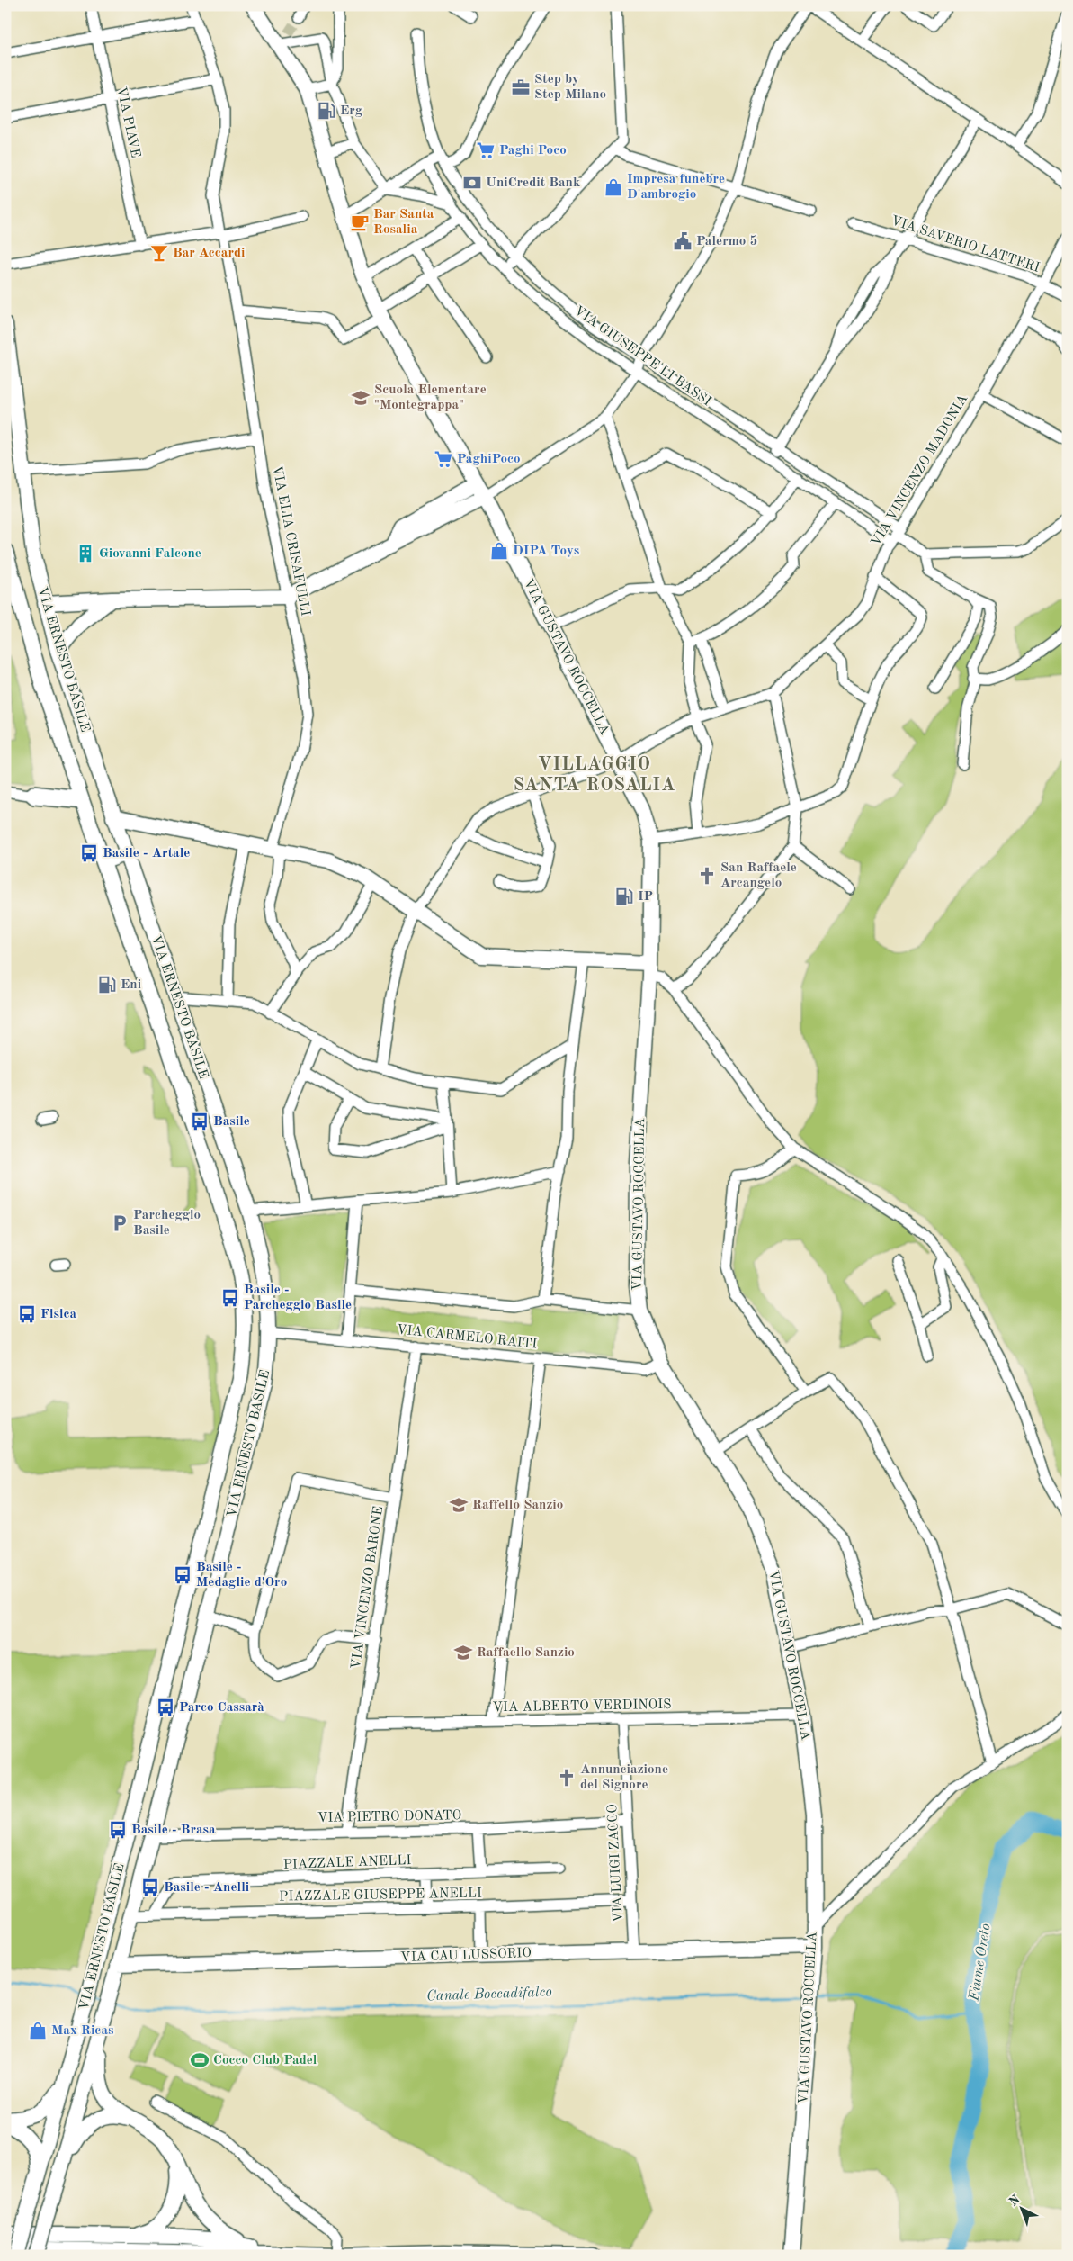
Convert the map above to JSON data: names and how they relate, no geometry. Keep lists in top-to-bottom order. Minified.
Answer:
{"streets":{"street":["VIA PIAVE","VIA SAVERIO LATTERI","VIA GIUSEPPE LI BASSI","VIA VINCENZO MADONIA","VIA ELIA CRISAFULLI","VIA GUSTAVO ROCCELLA","VIA ERNESTO BASILE","VIA CARMELO RAITI","VIA VINCENZO BARONE","VIA ALBERTO VERDINOIS","VIA PIETRO DONATO","PIAZZALE ANELLI","VIA LUIGI ZACCO","PIAZZALE GIUSEPPE ANELLI","VIA CAU LUSSORIO"]},"crossings":[["VIA SAVERIO LATTERI","VIA VINCENZO MADONIA"],["VIA GIUSEPPE LI BASSI","VIA VINCENZO MADONIA"],["VIA VINCENZO MADONIA","VIA GUSTAVO ROCCELLA"],["VIA GUSTAVO ROCCELLA","VIA CARMELO RAITI"],["VIA GUSTAVO ROCCELLA","VIA ALBERTO VERDINOIS"],["VIA GUSTAVO ROCCELLA","VIA CAU LUSSORIO"],["VIA ERNESTO BASILE","VIA CARMELO RAITI"],["VIA ERNESTO BASILE","VIA PIETRO DONATO"],["VIA ERNESTO BASILE","PIAZZALE GIUSEPPE ANELLI"],["VIA ERNESTO BASILE","VIA CAU LUSSORIO"],["VIA CARMELO RAITI","VIA VINCENZO BARONE"],["VIA VINCENZO BARONE","VIA ALBERTO VERDINOIS"],["VIA VINCENZO BARONE","VIA PIETRO DONATO"],["VIA ALBERTO VERDINOIS","VIA LUIGI ZACCO"],["VIA PIETRO DONATO","VIA LUIGI ZACCO"],["PIAZZALE ANELLI","PIAZZALE GIUSEPPE ANELLI"],["VIA LUIGI ZACCO","PIAZZALE GIUSEPPE ANELLI"],["VIA LUIGI ZACCO","VIA CAU LUSSORIO"]],"districts":["VILLAGGIO SANTA ROSALIA"],"water":["Fiume Oreto","Canale Boccadifalco"],"places":{"office":["Step by Step Milano"],"fuel station":["Erg","IP","Eni"],"supermarket":["Paghi Poco","PaghiPoco"],"bank":["UniCredit Bank"],"shop":["Impresa funebre D'ambrogio","DIPA Toys","Max Ricas"],"cafe":["Bar Santa Rosalia"],"public building":["Palermo 5"],"bar":["Bar Accardi"],"school or university":["Scuola Elementare \"Montegrappa\"","Raffello Sanzio","Raffaello Sanzio"],"building":["Giovanni Falcone"],"bus stop":["Basile - Artale","Basile","Basile - Parcheggio Basile","Fisica","Basile - Medaglie d'Oro","Parco Cassarà","Basile - Brasa","Basile - Anelli"],"church":["San Raffaele Arcangelo","Annunciazione del Signore"],"parking":["Parcheggio Basile"],"sports":["Cocco Club Padel"]},"north":"top left"}
